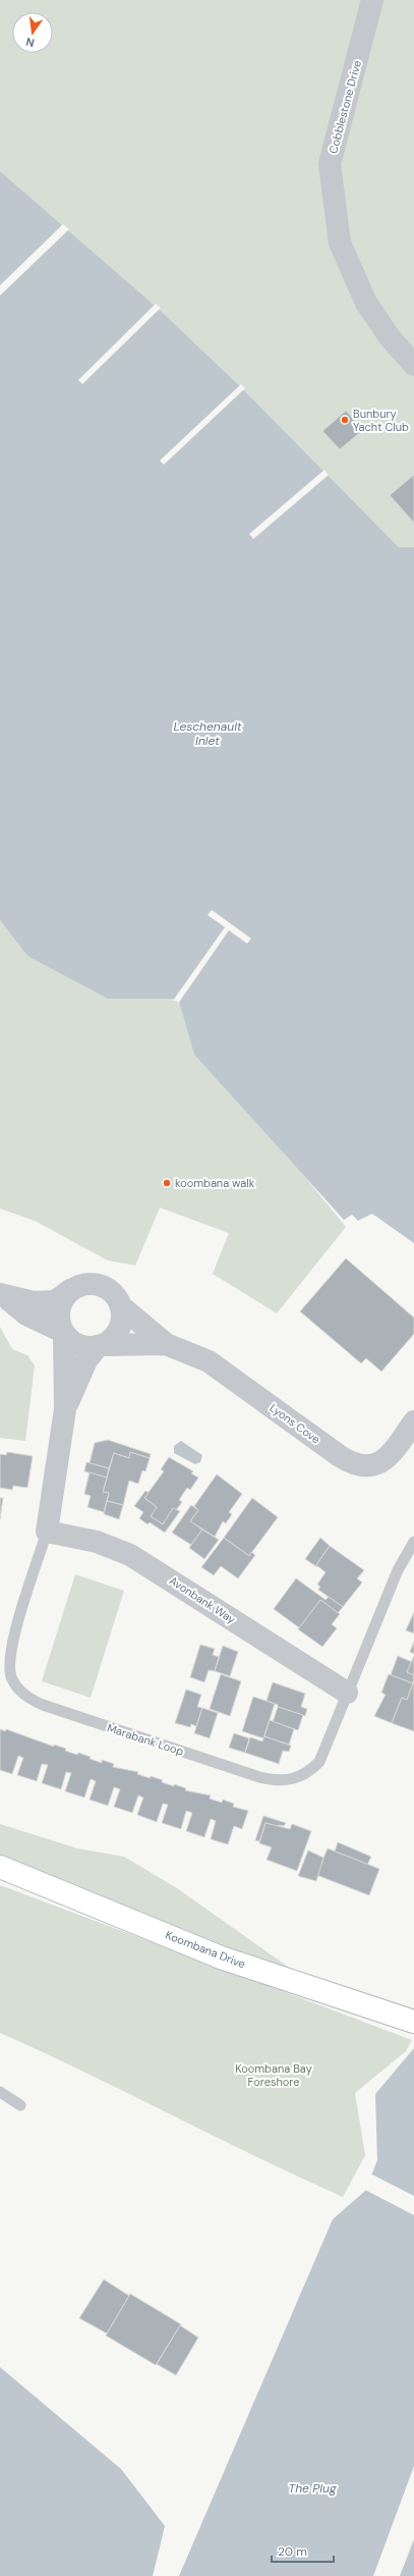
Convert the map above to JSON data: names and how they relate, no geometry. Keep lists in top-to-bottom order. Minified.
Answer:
{"streets":{"main road":["Koombana Drive"],"street":["Cobblestone Drive","Lyons Cove","Avonbank Way","Marabank Loop"]},"crossings":[["Lyons Cove","Marabank Loop"],["Avonbank Way","Marabank Loop"]],"water":["Leschenault Inlet","The Plug"],"parks":["Koombana Bay Foreshore"],"places":["Bunbury Yacht Club","koombana walk"],"scale_bar":"20 m","north":"bottom"}
